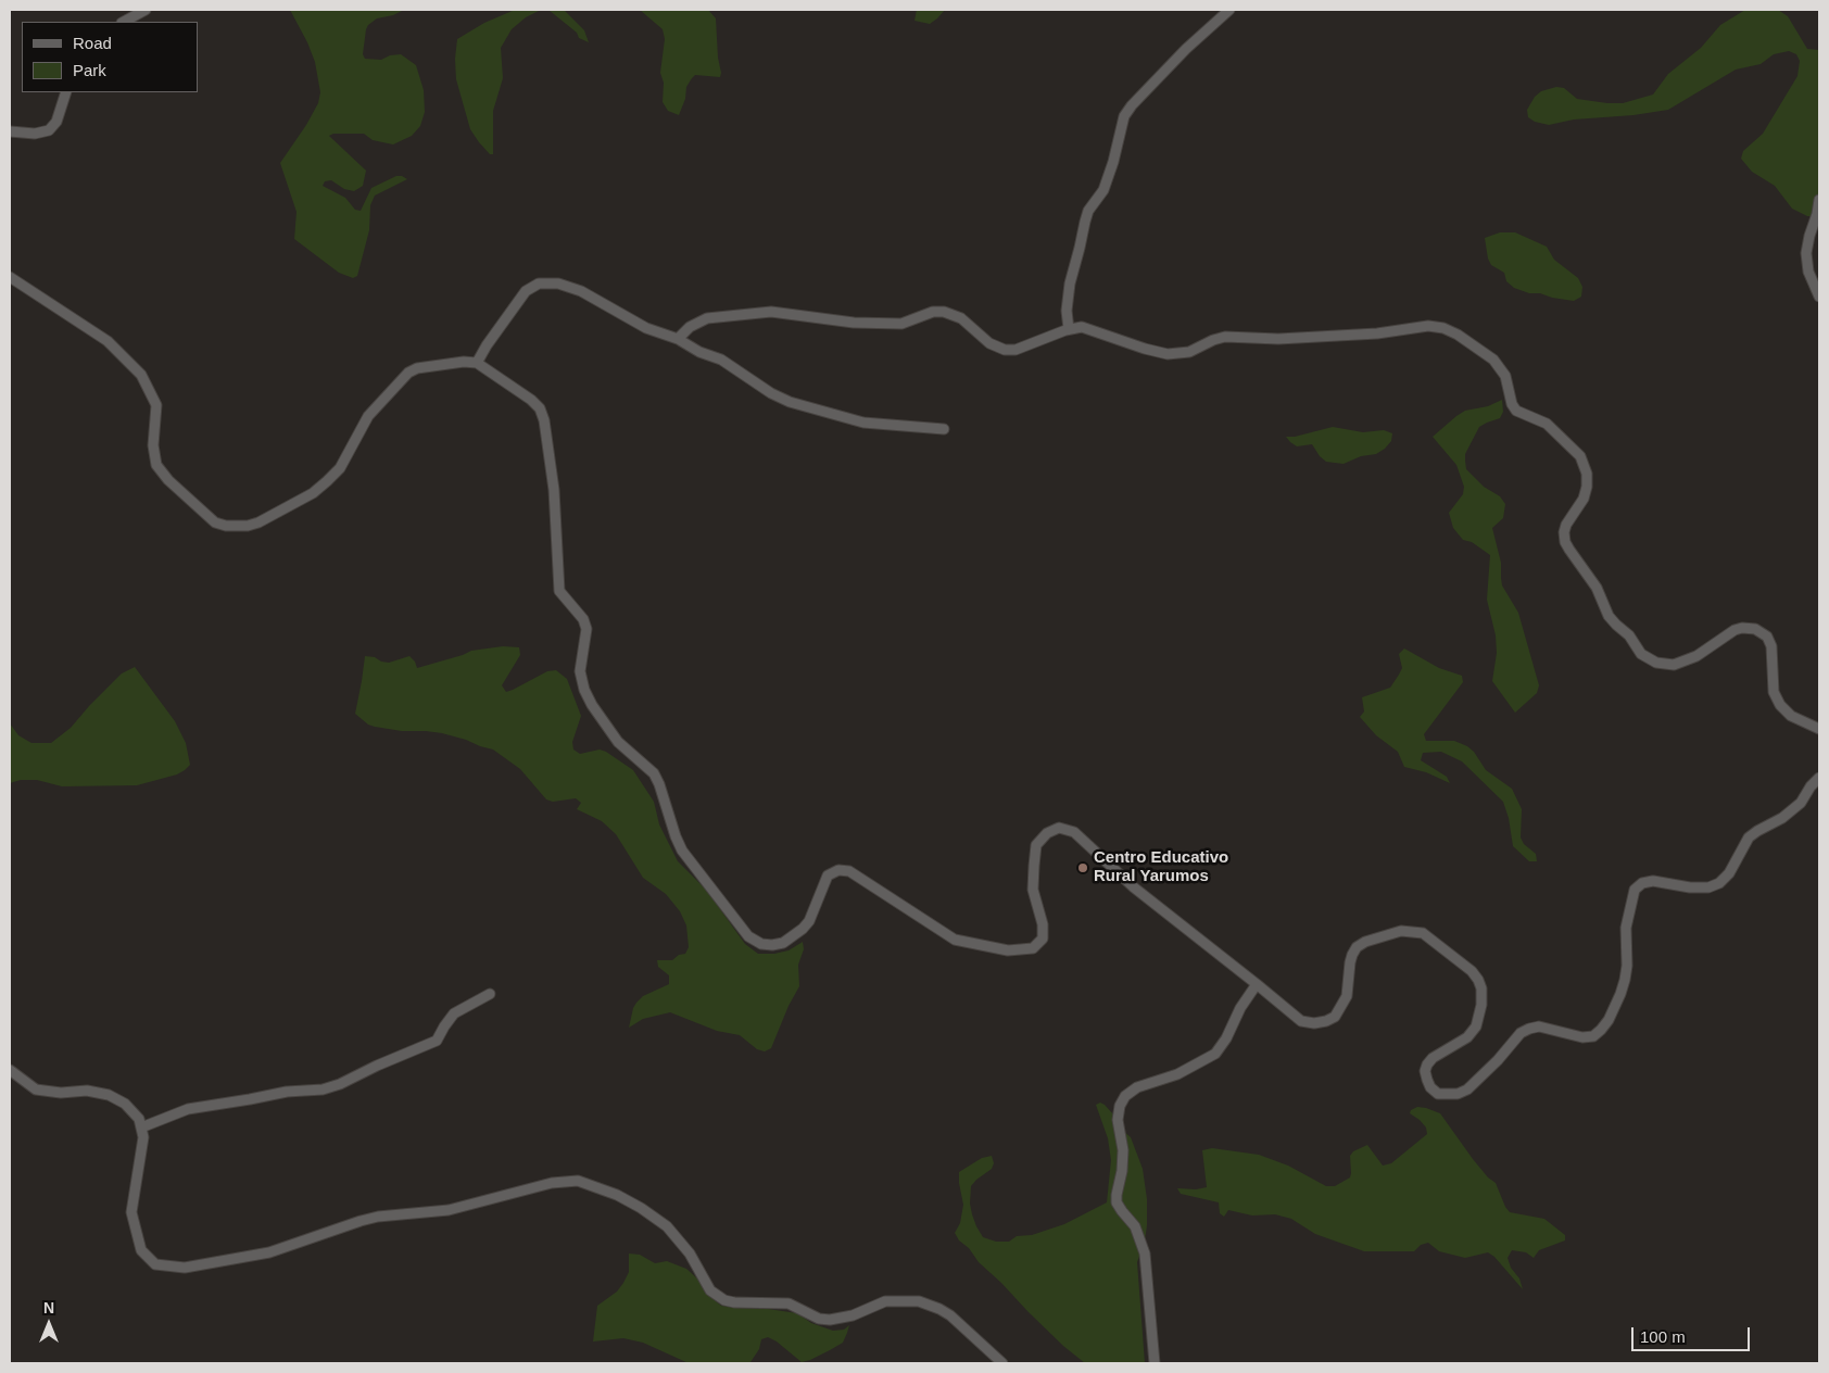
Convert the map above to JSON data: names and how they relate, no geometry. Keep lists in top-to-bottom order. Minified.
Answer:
{"places":["Centro Educativo Rural Yarumos"],"legend":["Road","Park"],"scale_bar":"100 m","north":"top"}
